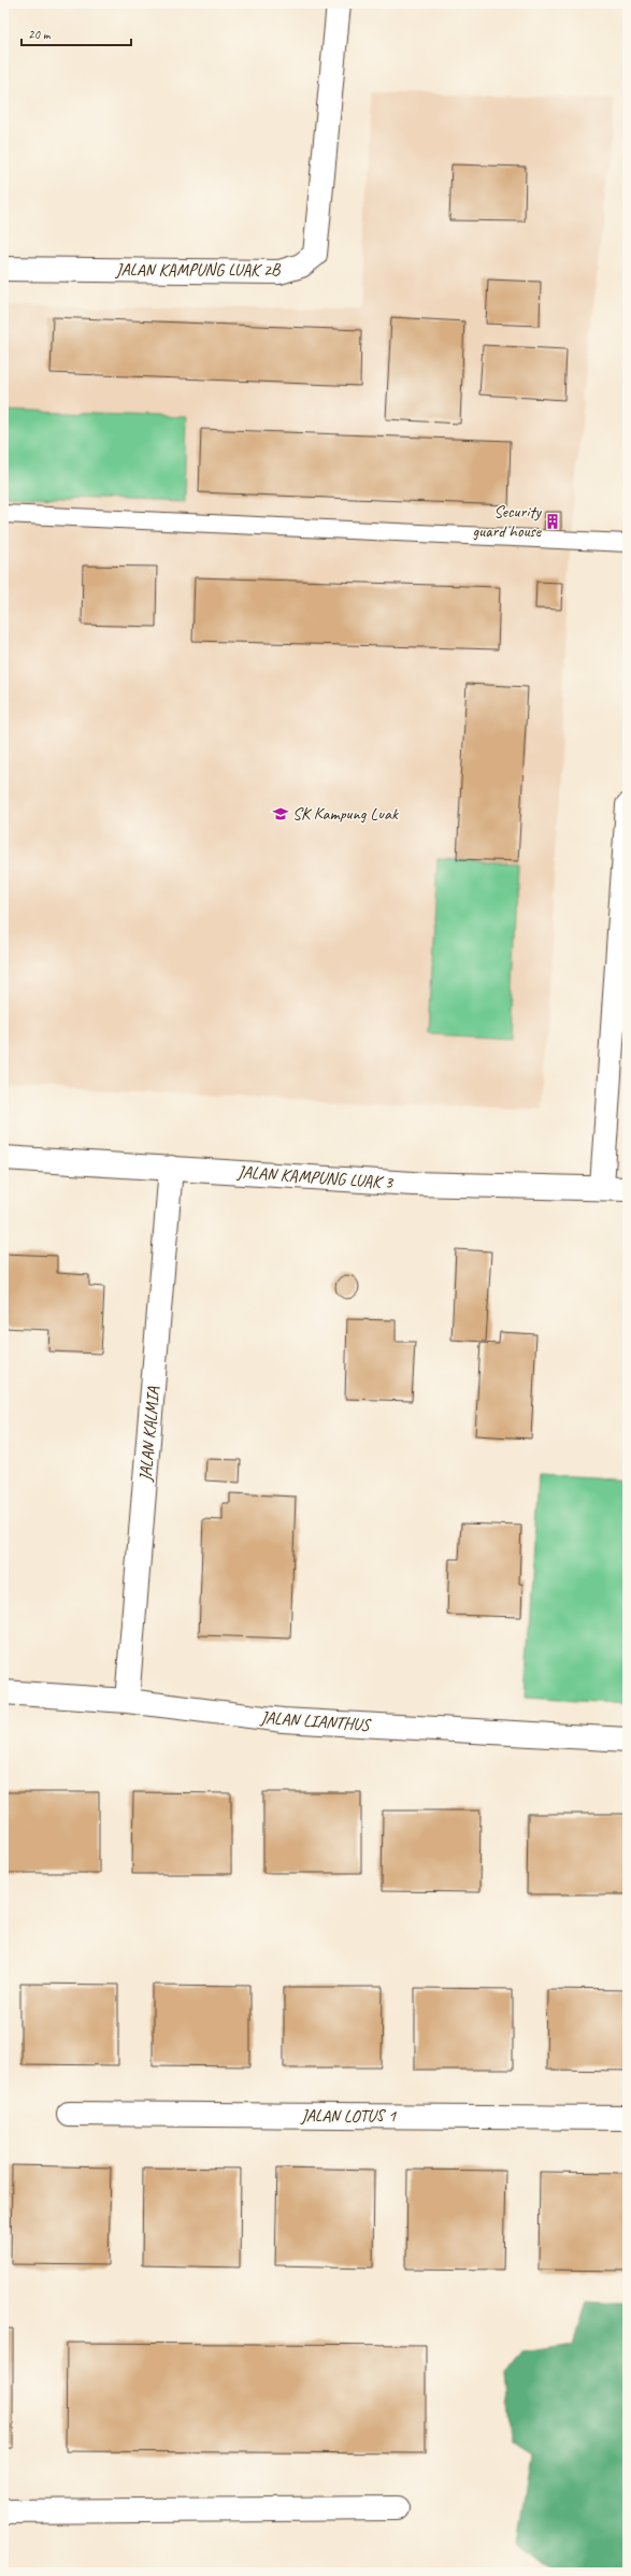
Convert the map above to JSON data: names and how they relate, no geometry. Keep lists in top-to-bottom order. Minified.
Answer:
{"streets":{"street":["JALAN KAMPUNG LUAK 2B","JALAN KAMPUNG LUAK 3","JALAN KALMIA","JALAN LIANTHUS","JALAN LOTUS 1"]},"crossings":[["JALAN KAMPUNG LUAK 3","JALAN KALMIA"],["JALAN KALMIA","JALAN LIANTHUS"]],"places":{"building":["Security guard house"],"school or university":["SK Kampung Luak"]},"scale_bar":"20 m"}
